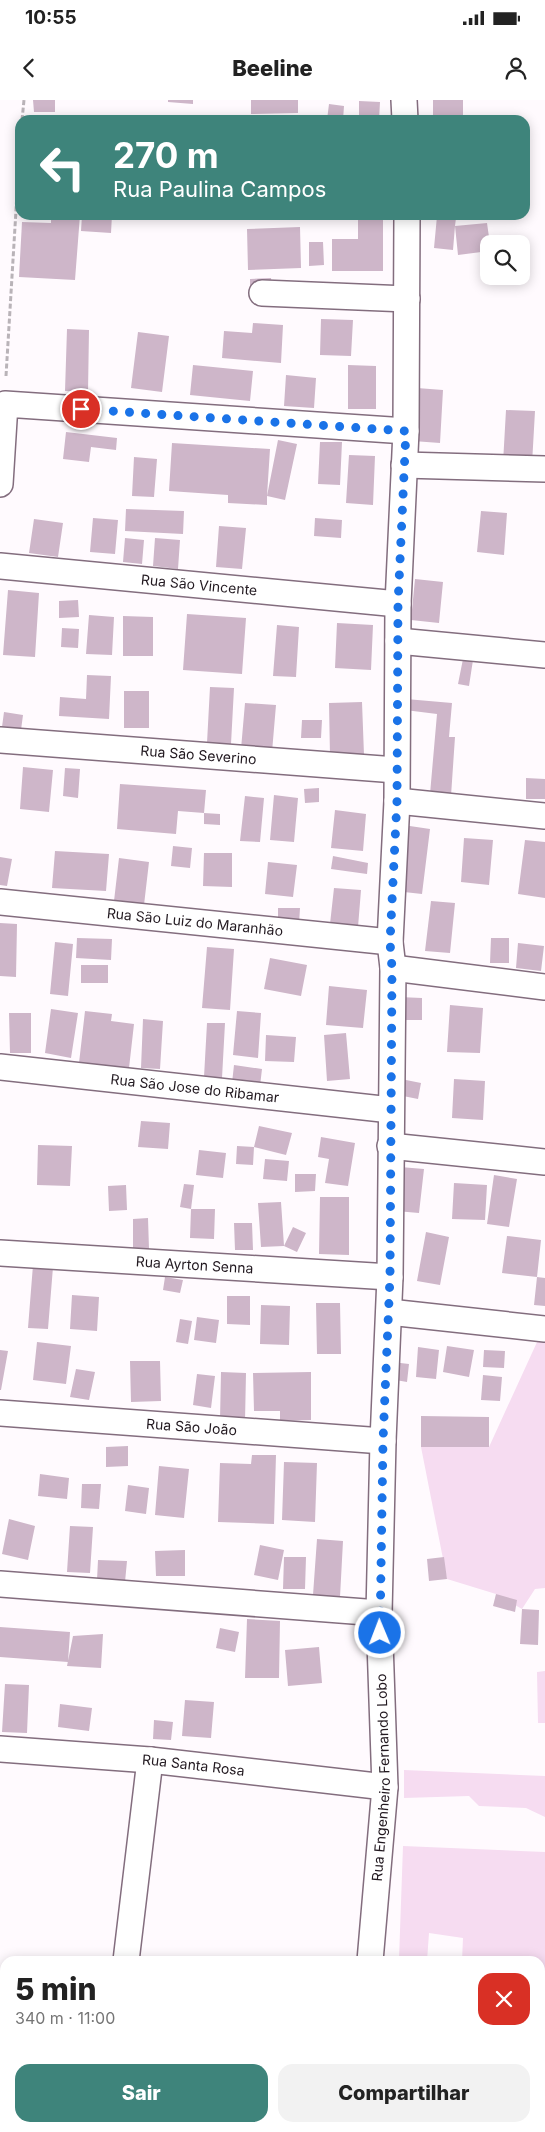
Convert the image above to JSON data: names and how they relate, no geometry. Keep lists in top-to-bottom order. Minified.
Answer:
{"streets":{"street":["Rua São Vincente","Rua São Severino","Rua São Luiz do Maranhão","Rua São Jose do Ribamar","Rua Ayrton Senna","Rua São João","Rua Santa Rosa","Rua Engenheiro Fernando Lobo"]},"crossings":[["Rua São Vincente","Rua Engenheiro Fernando Lobo"],["Rua São Severino","Rua Engenheiro Fernando Lobo"],["Rua São Luiz do Maranhão","Rua Engenheiro Fernando Lobo"],["Rua São Jose do Ribamar","Rua Engenheiro Fernando Lobo"],["Rua Ayrton Senna","Rua Engenheiro Fernando Lobo"],["Rua São João","Rua Engenheiro Fernando Lobo"],["Rua Santa Rosa","Rua Engenheiro Fernando Lobo"]],"page":{"status":"10:55","header":"Beeline","turn":["270 m","Rua Paulina Campos"],"heading":["5 min","340 m · 11:00"],"buttons":["Sair","Compartilhar"]}}
